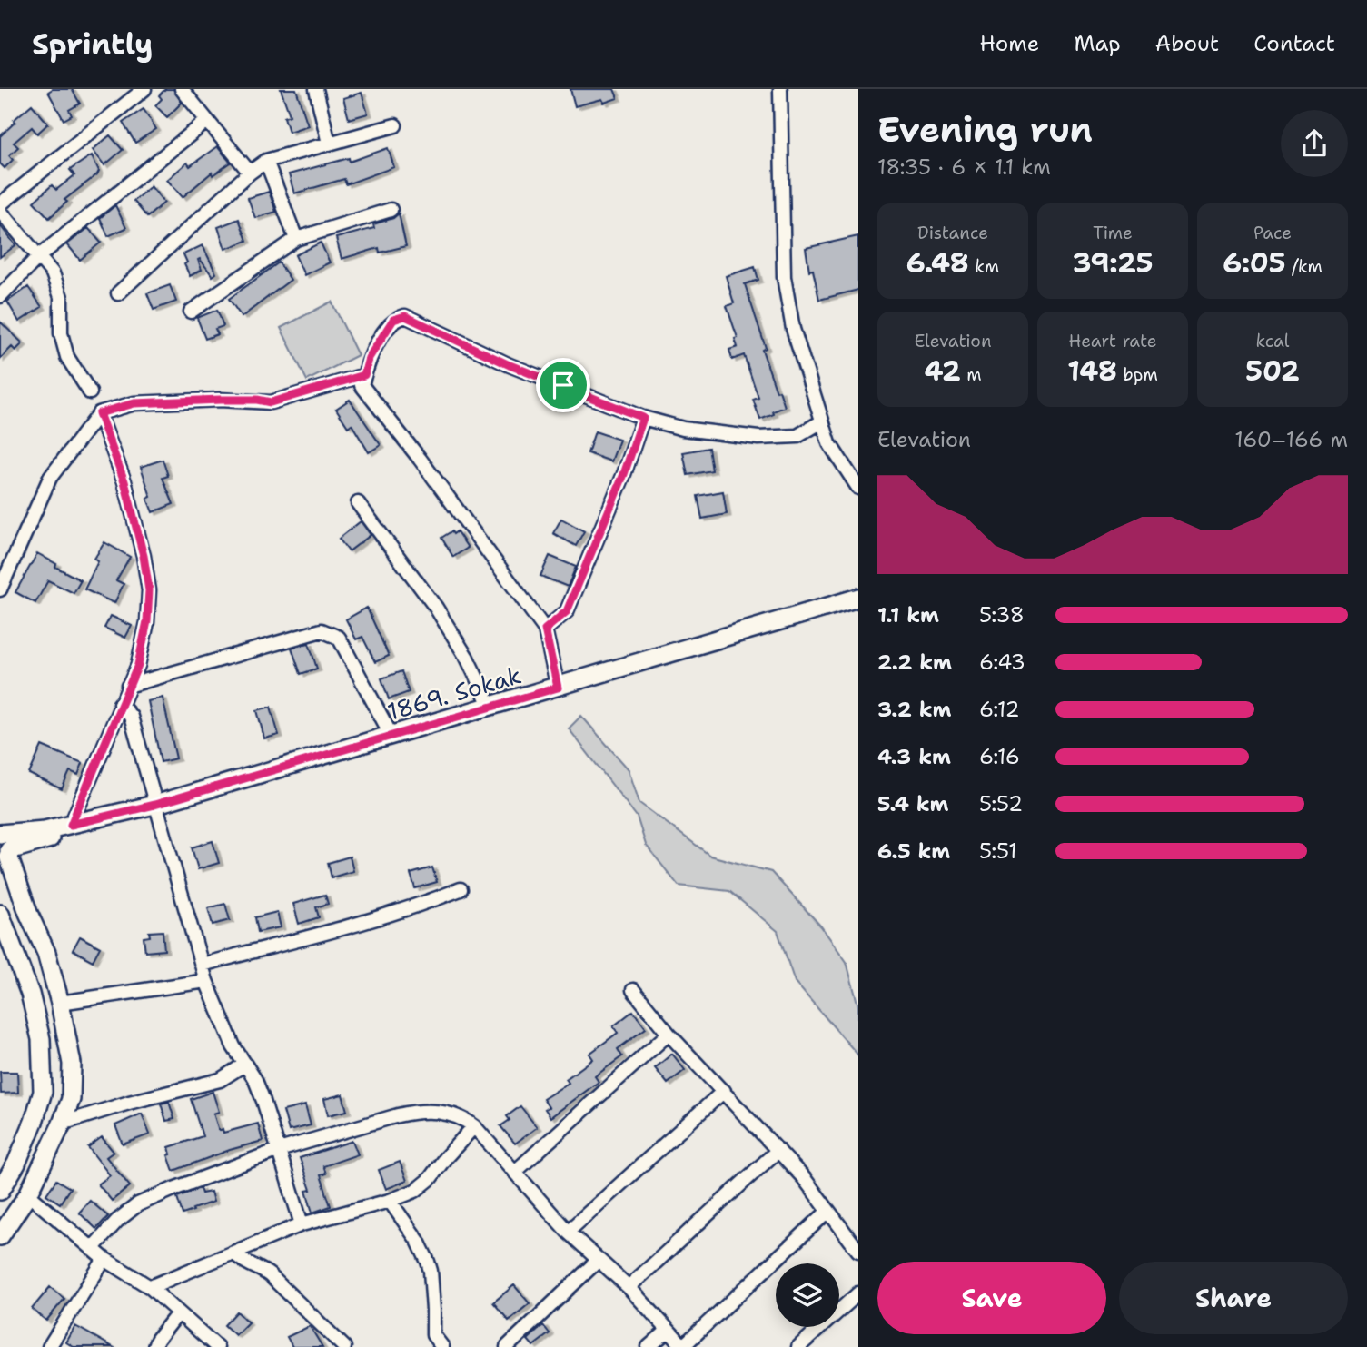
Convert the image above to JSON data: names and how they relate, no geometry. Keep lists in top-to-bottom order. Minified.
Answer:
{"streets":{"main road":["1869. Sokak"]},"page":{"header":"Sprintly","nav":["Home","Map","About","Contact"],"heading":["Evening run","18:35 · 6 × 1.1 km"],"stats":[["Distance","6.48 km"],["Time","39:25"],["Pace","6:05 /km"],["Elevation","42 m"],["Heart rate","148 bpm"],["kcal","502"]],"chart":["Elevation","160–166 m"],"list":[{"name":"1.1 km","note":"5:38"},{"name":"2.2 km","note":"6:43"},{"name":"3.2 km","note":"6:12"},{"name":"4.3 km","note":"6:16"},{"name":"5.4 km","note":"5:52"},{"name":"6.5 km","note":"5:51"}],"buttons":["Save","Share"]}}
